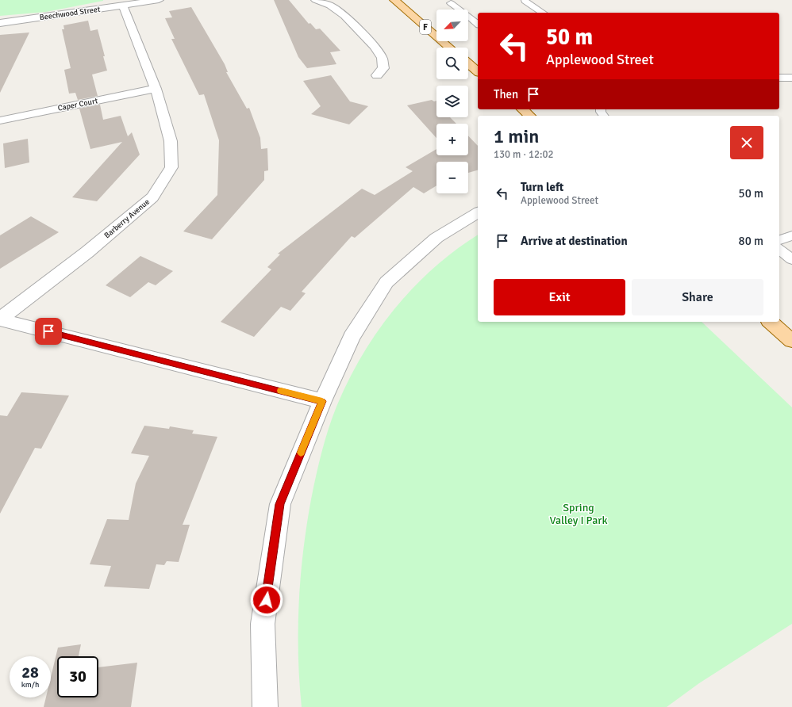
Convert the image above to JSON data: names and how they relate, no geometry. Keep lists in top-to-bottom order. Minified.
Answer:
{"streets":{"main road":["F"],"street":["Beechwood Street","Caper Court","Barberry Avenue"]},"crossings":[["Beechwood Street","Barberry Avenue"],["Caper Court","Barberry Avenue"]],"parks":["Spring Valley I Park"],"north":"bottom left","page":{"map_buttons":["+","−"],"turn":["50 m","Applewood Street"],"then":"Then","heading":["1 min","130 m · 12:02"],"list":[{"name":"Turn left","note":"Applewood Street","value":"50 m"},{"name":"Arrive at destination","value":"80 m"}],"buttons":["Exit","Share"],"speed":"28 km/h","limit":"30"}}
